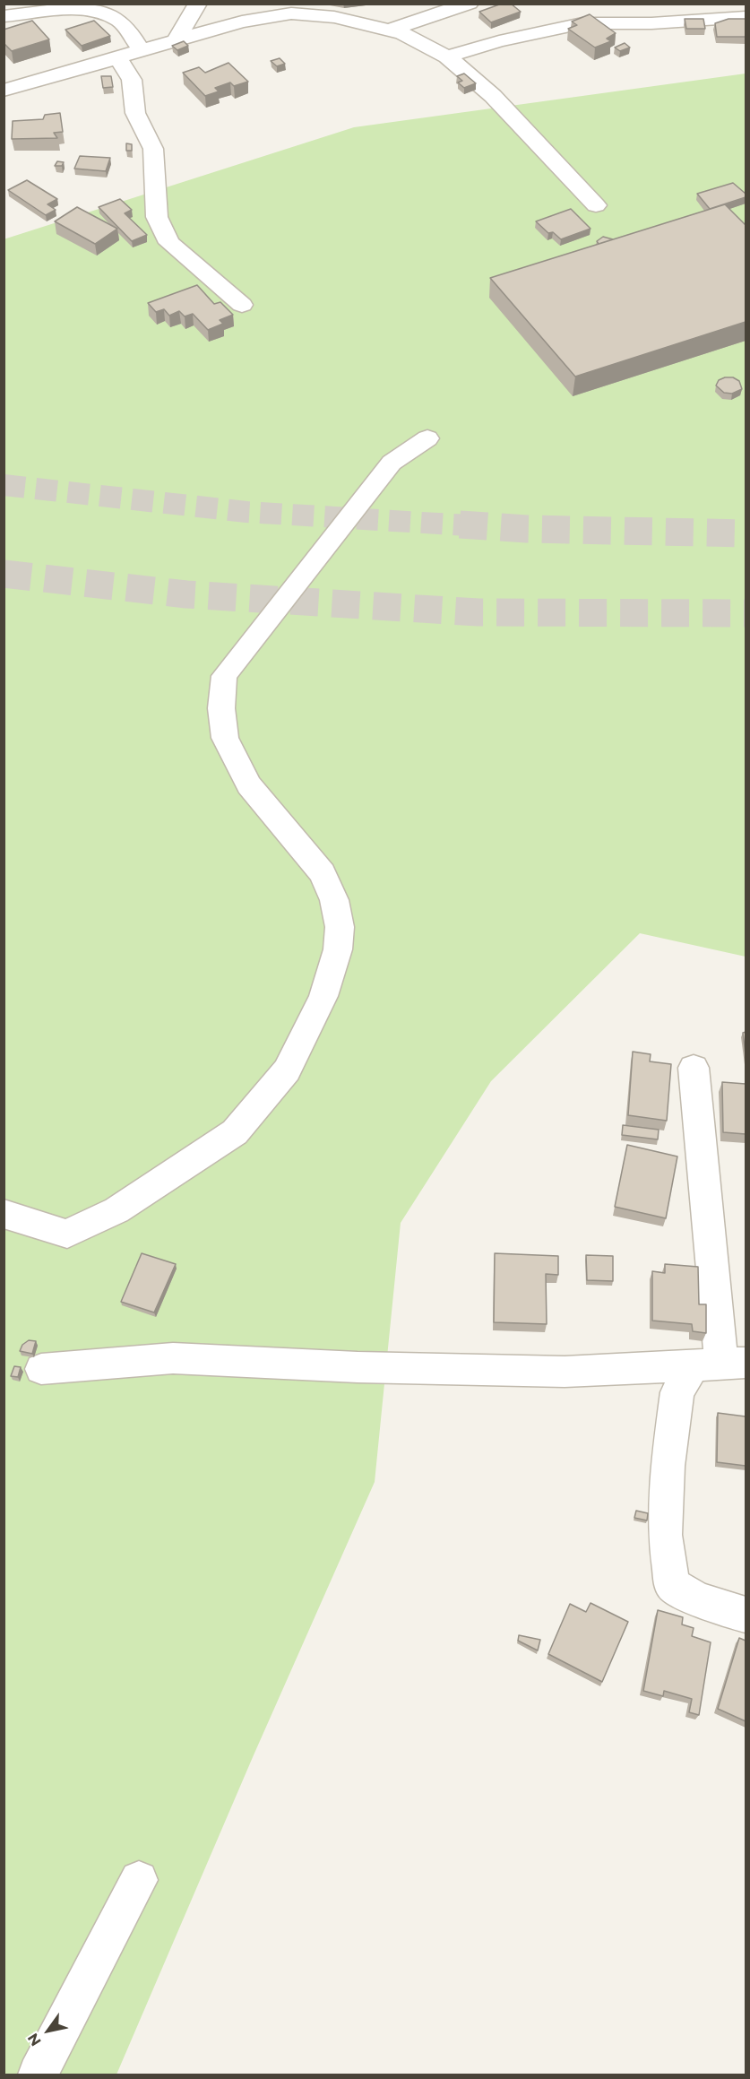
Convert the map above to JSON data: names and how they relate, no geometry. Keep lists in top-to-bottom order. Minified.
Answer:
{"north":"bottom left"}
